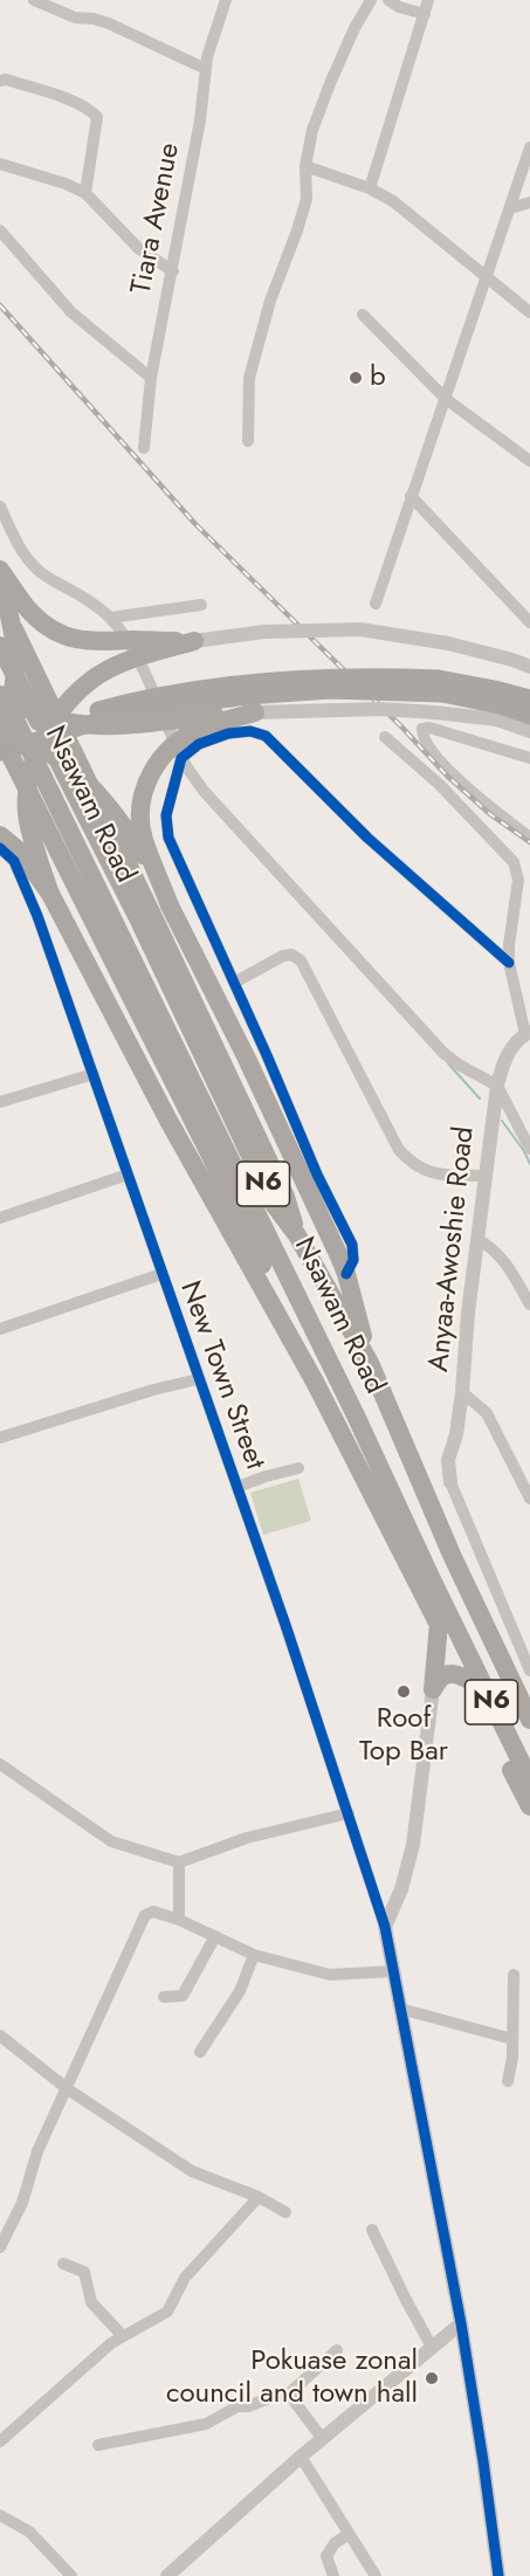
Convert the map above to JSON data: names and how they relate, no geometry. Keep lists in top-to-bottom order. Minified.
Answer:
{"streets":{"highway":["Nsawam Road","N6"],"street":["Tiara Avenue","Anyaa-Awoshie Road","New Town Street"]},"places":["b","Roof Top Bar","Pokuase zonal council and town hall"]}
